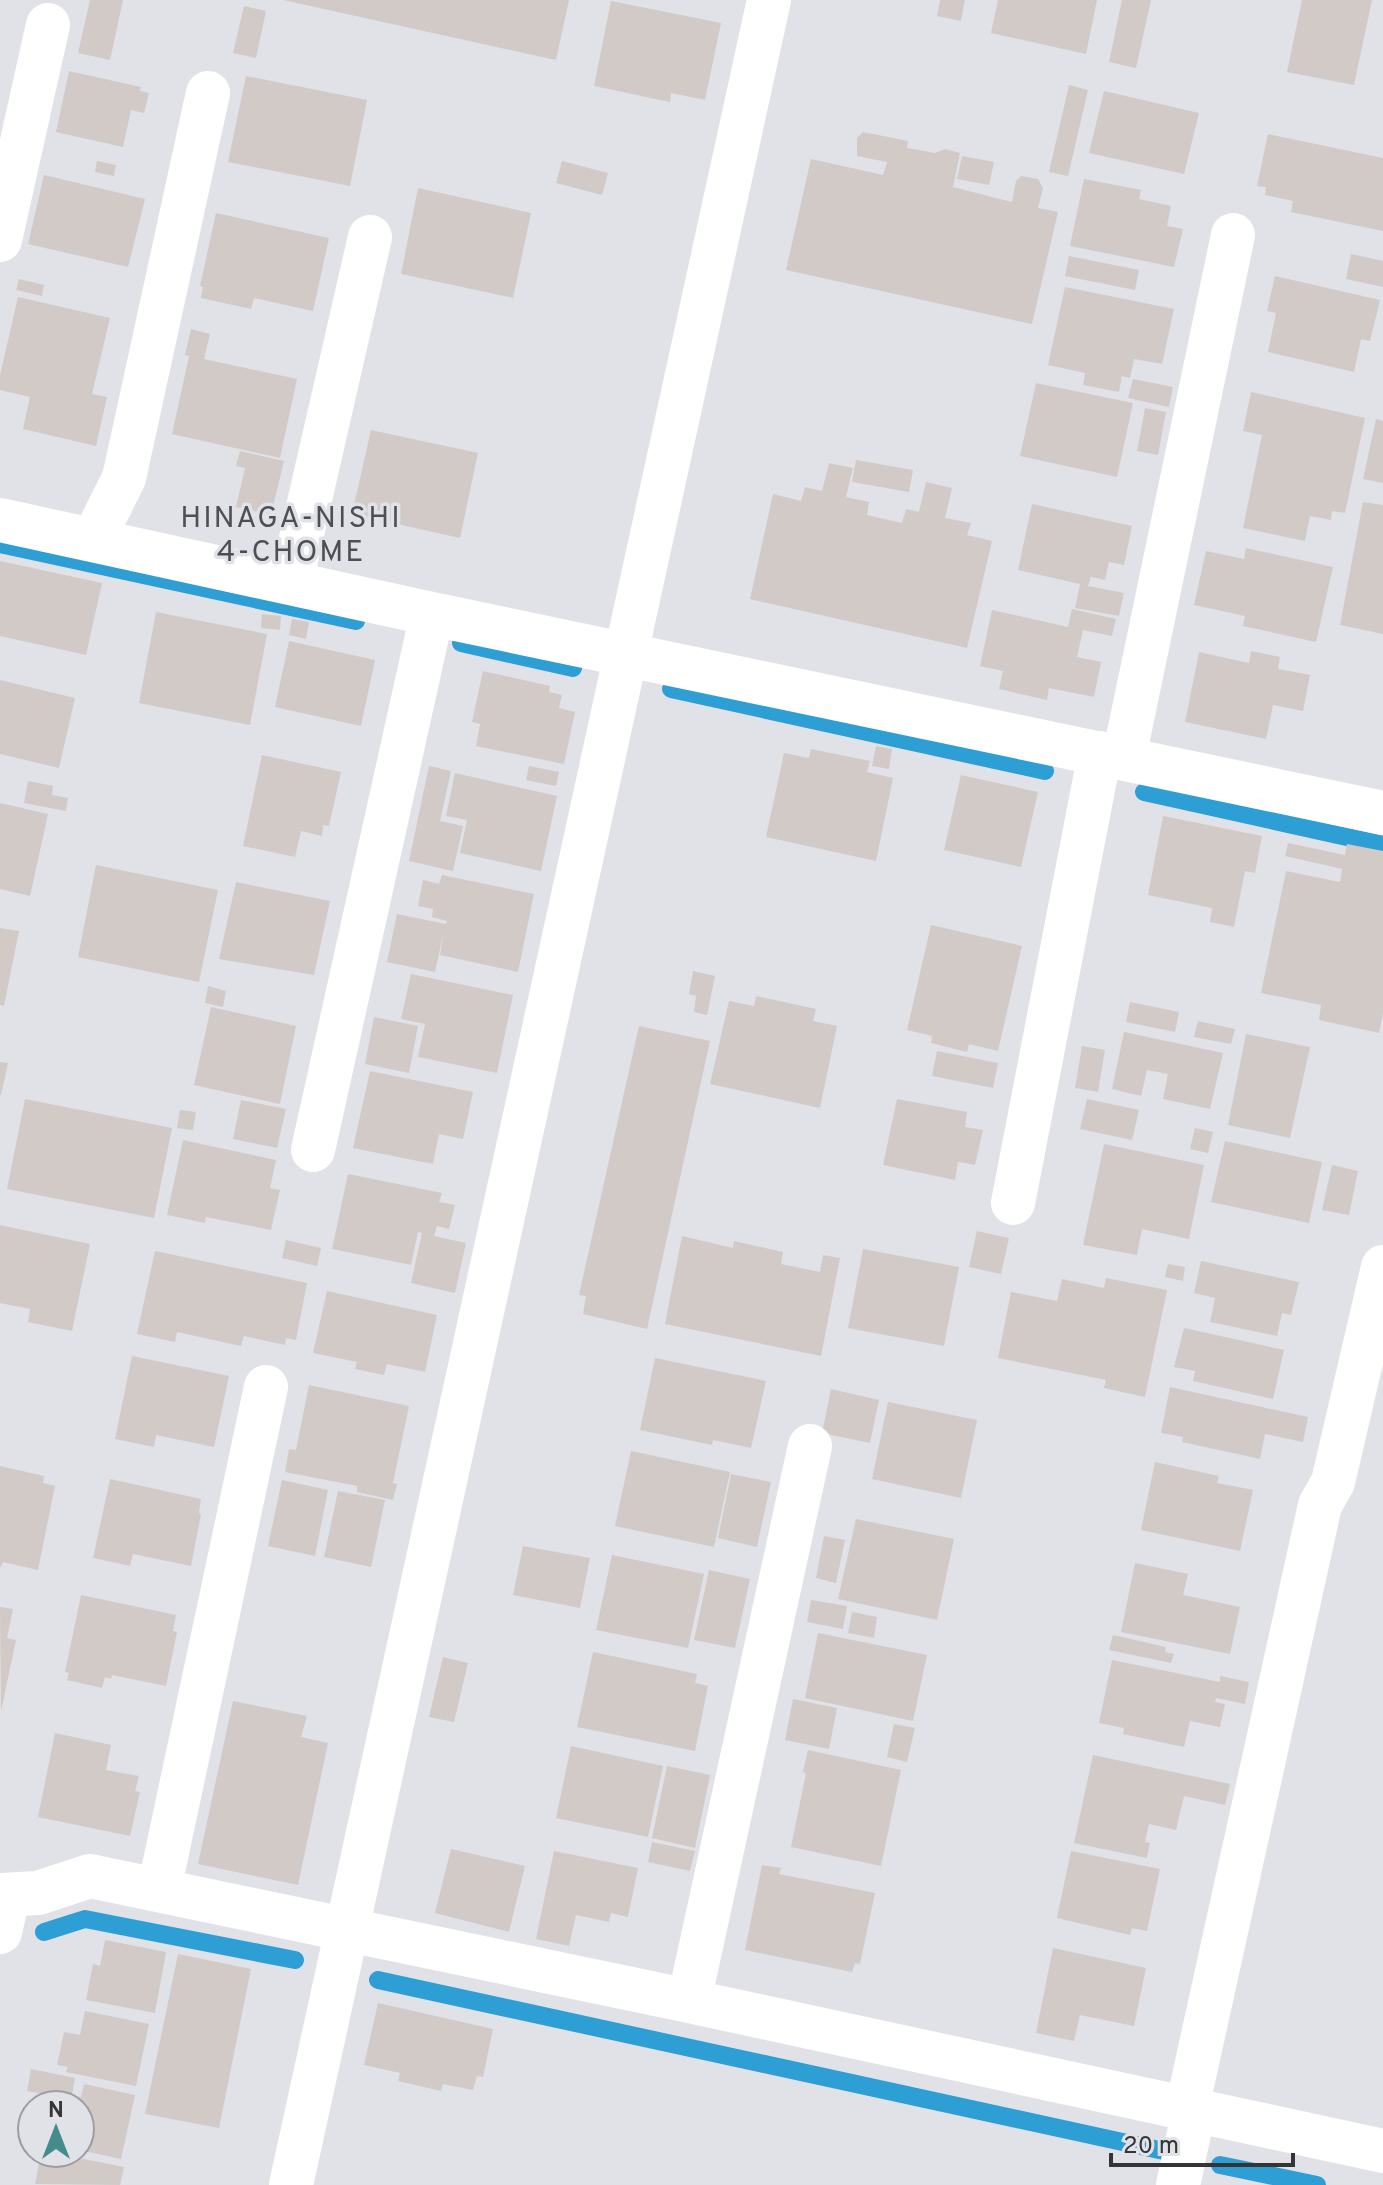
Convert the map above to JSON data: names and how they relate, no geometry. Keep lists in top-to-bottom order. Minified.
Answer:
{"districts":["HINAGA-NISHI 4-CHOME"],"scale_bar":"20 m","north":"top"}
